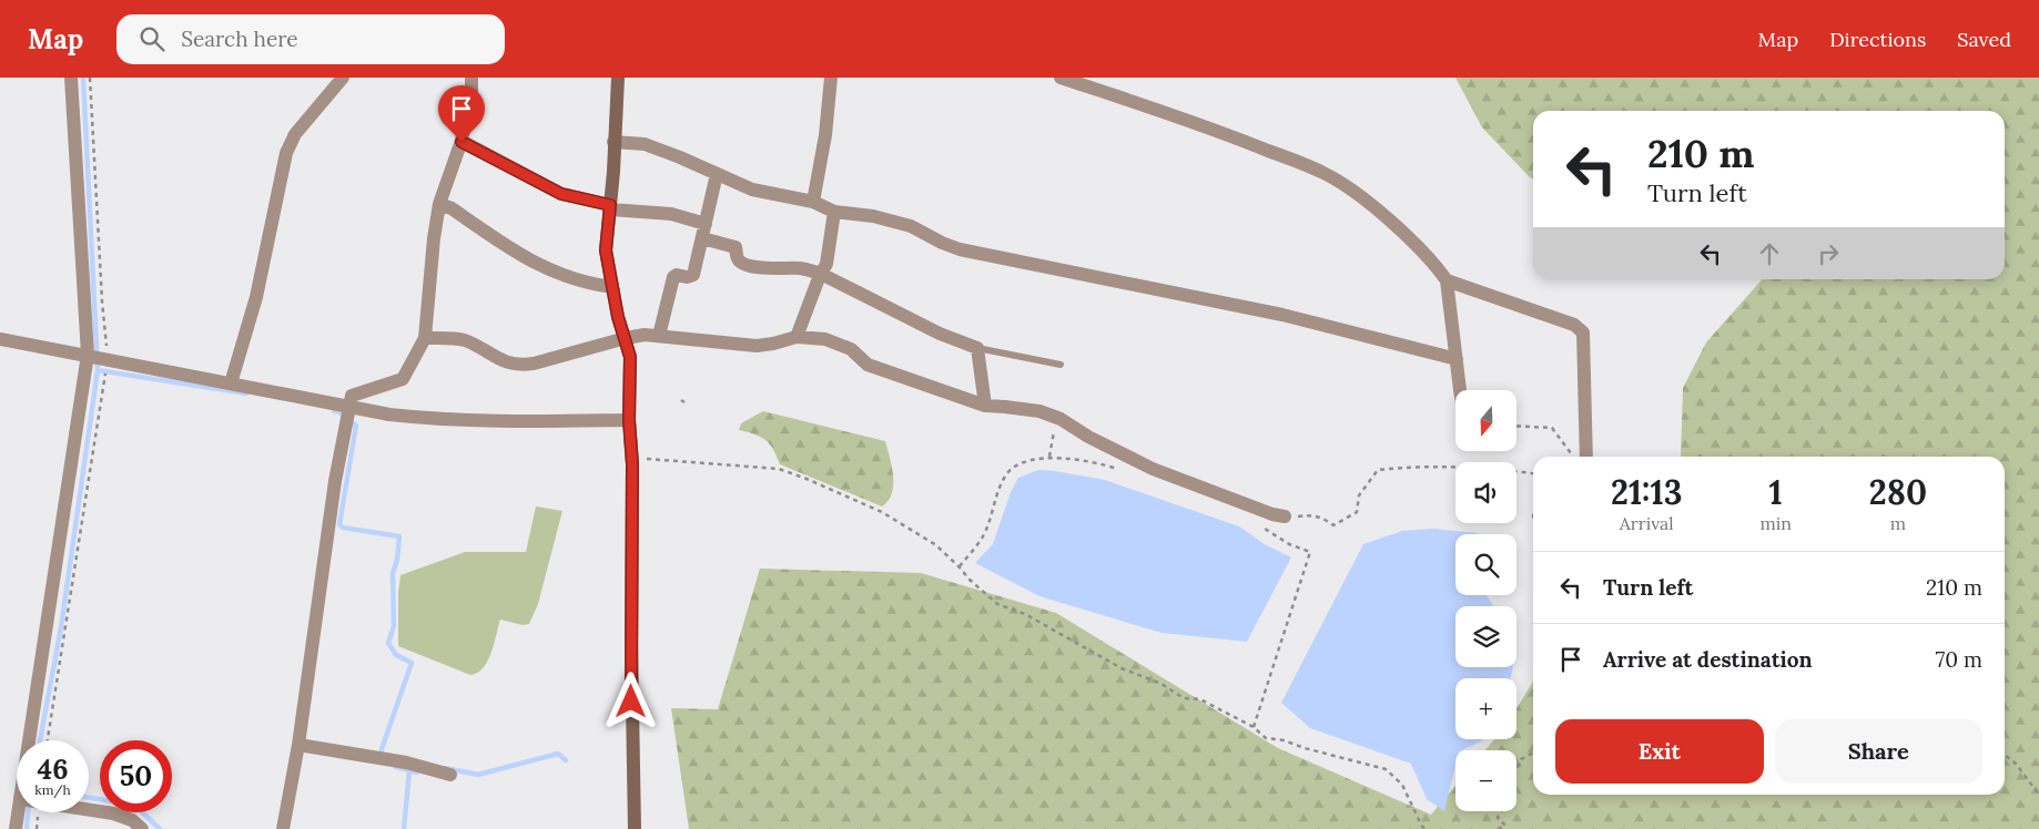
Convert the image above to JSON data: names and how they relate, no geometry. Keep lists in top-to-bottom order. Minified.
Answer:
{"north":"bottom","page":{"header":"Map","search":"Search here","nav":["Map","Directions","Saved"],"turn":["210 m","Turn left"],"map_buttons":["+","−"],"eta":["21:13","Arrival","1","min","280","m"],"list":[{"name":"Turn left","value":"210 m"},{"name":"Arrive at destination","value":"70 m"}],"buttons":["Exit","Share"],"speed":"46 km/h","limit":"50"}}
